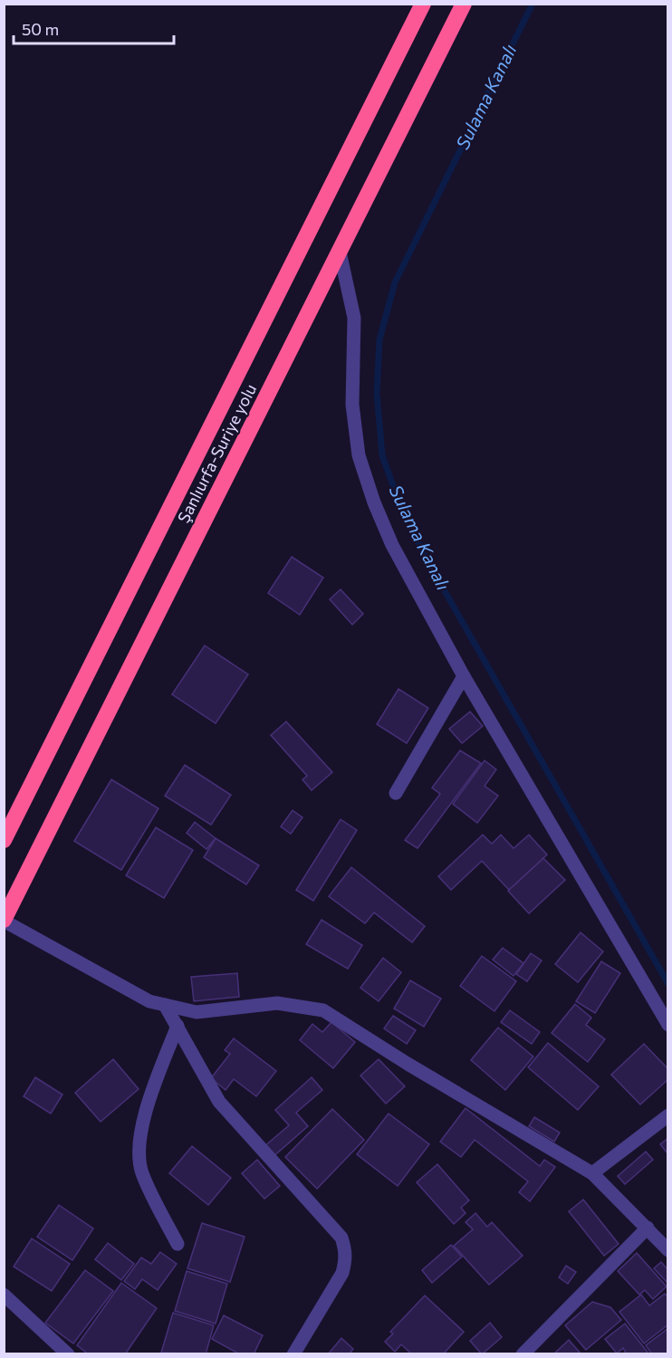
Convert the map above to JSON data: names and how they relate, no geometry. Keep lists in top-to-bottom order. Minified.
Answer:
{"streets":{"highway":["Şanlıurfa-Suriye yolu"]},"water":["Sulama Kanalı"],"scale_bar":"50 m"}
